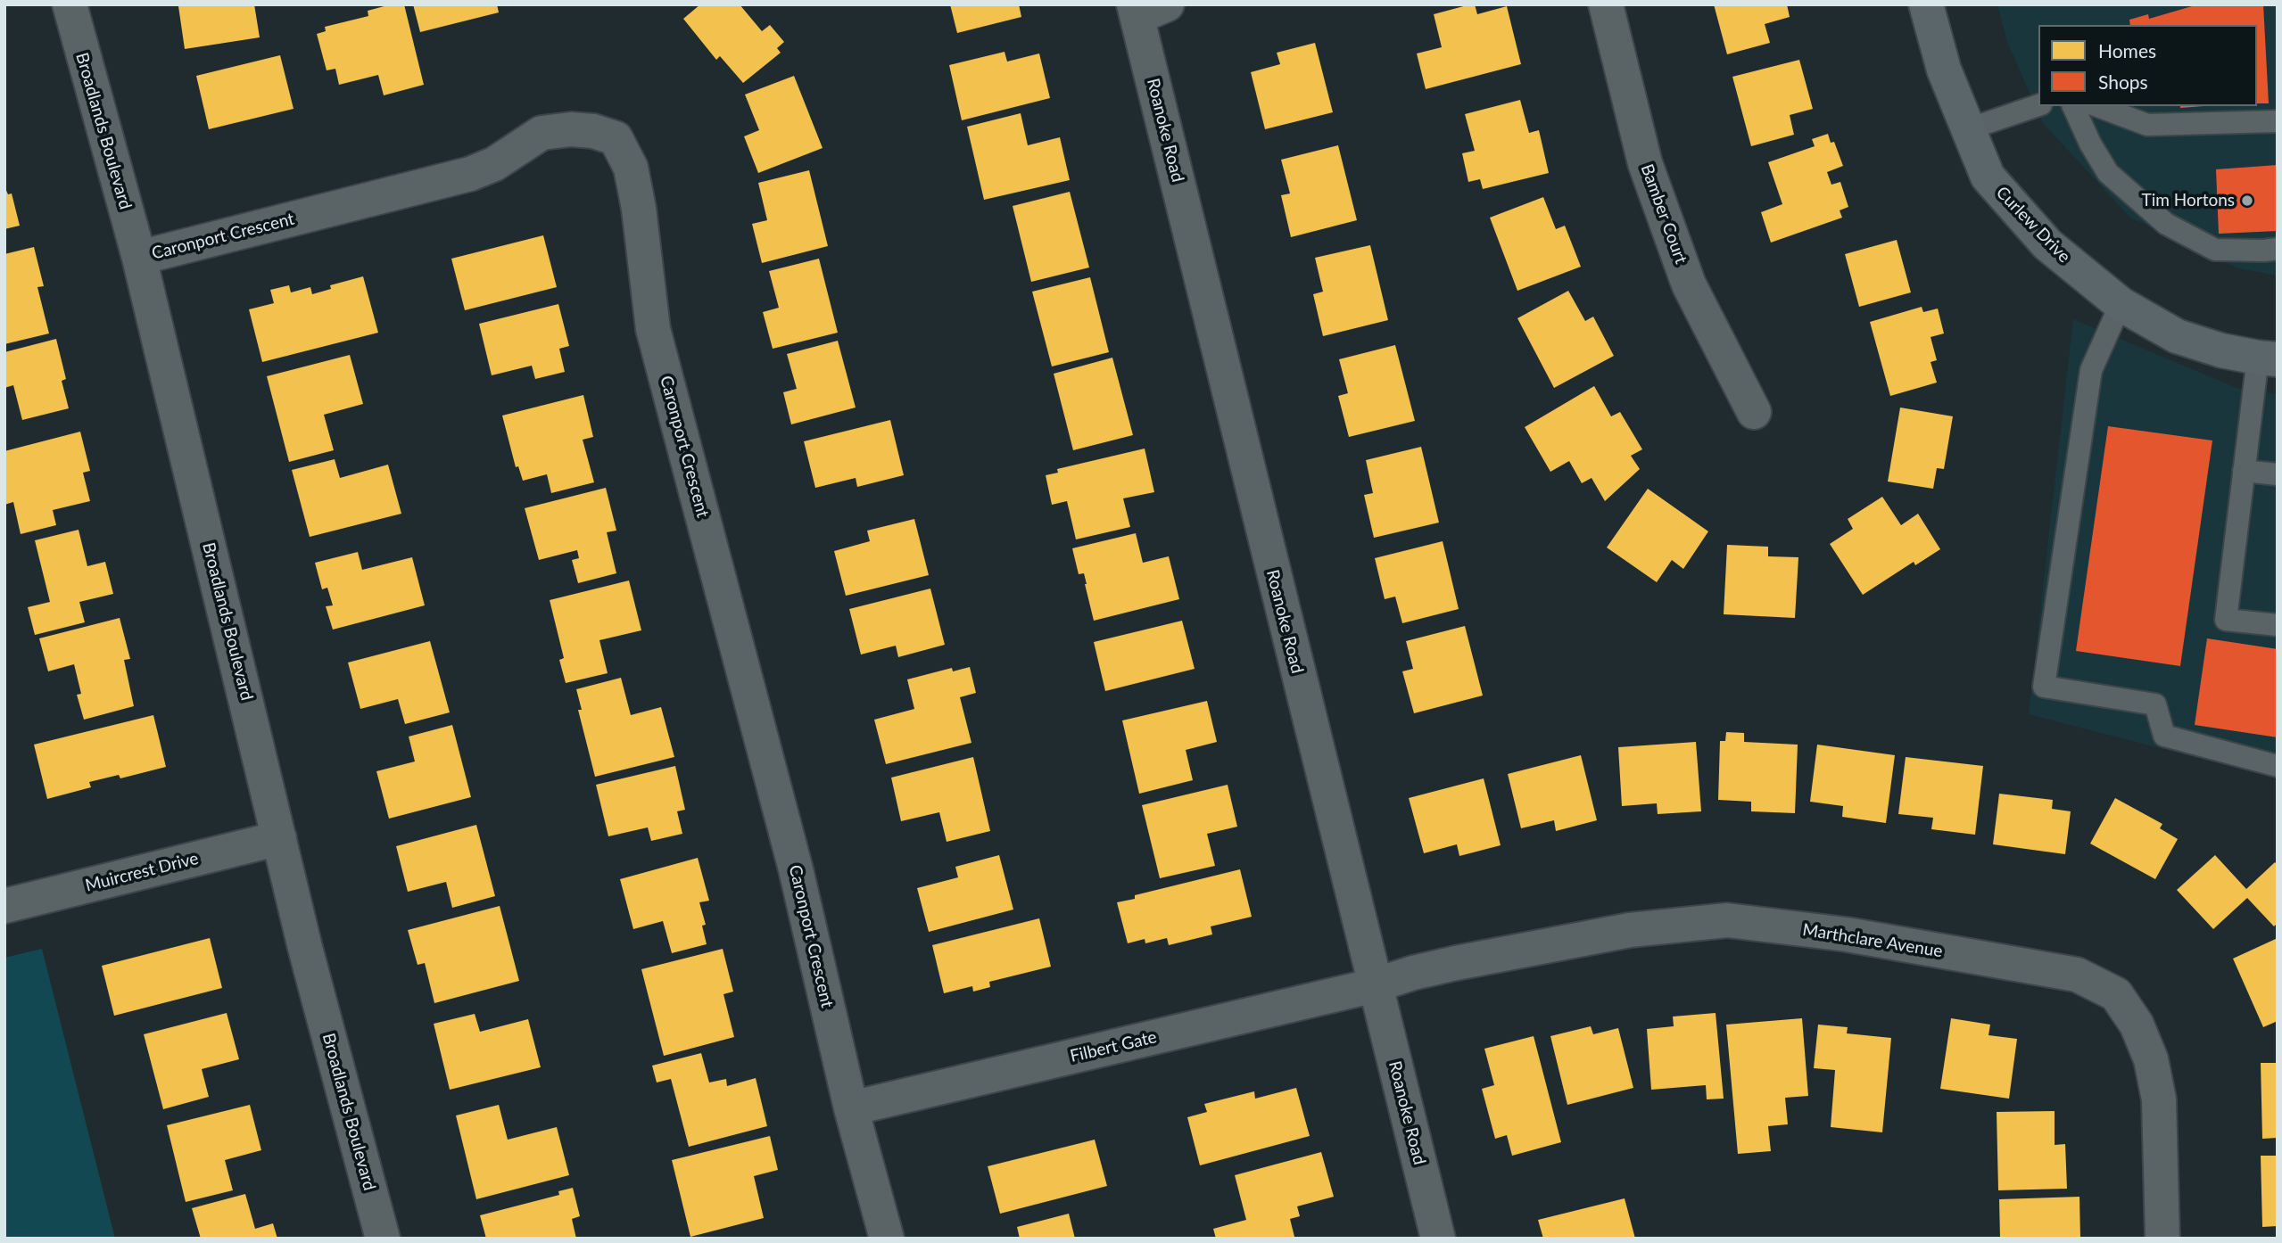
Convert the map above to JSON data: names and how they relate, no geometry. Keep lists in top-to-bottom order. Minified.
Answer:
{"streets":{"street":["Roanoke Road","Broadlands Boulevard","Bamber Court","Curlew Drive","Caronport Crescent","Muircrest Drive","Marthclare Avenue","Filbert Gate"]},"crossings":[["Roanoke Road","Marthclare Avenue"],["Roanoke Road","Filbert Gate"],["Broadlands Boulevard","Caronport Crescent"],["Broadlands Boulevard","Muircrest Drive"],["Caronport Crescent","Filbert Gate"],["Marthclare Avenue","Filbert Gate"]],"places":["Tim Hortons"],"legend":["Homes","Shops"]}
